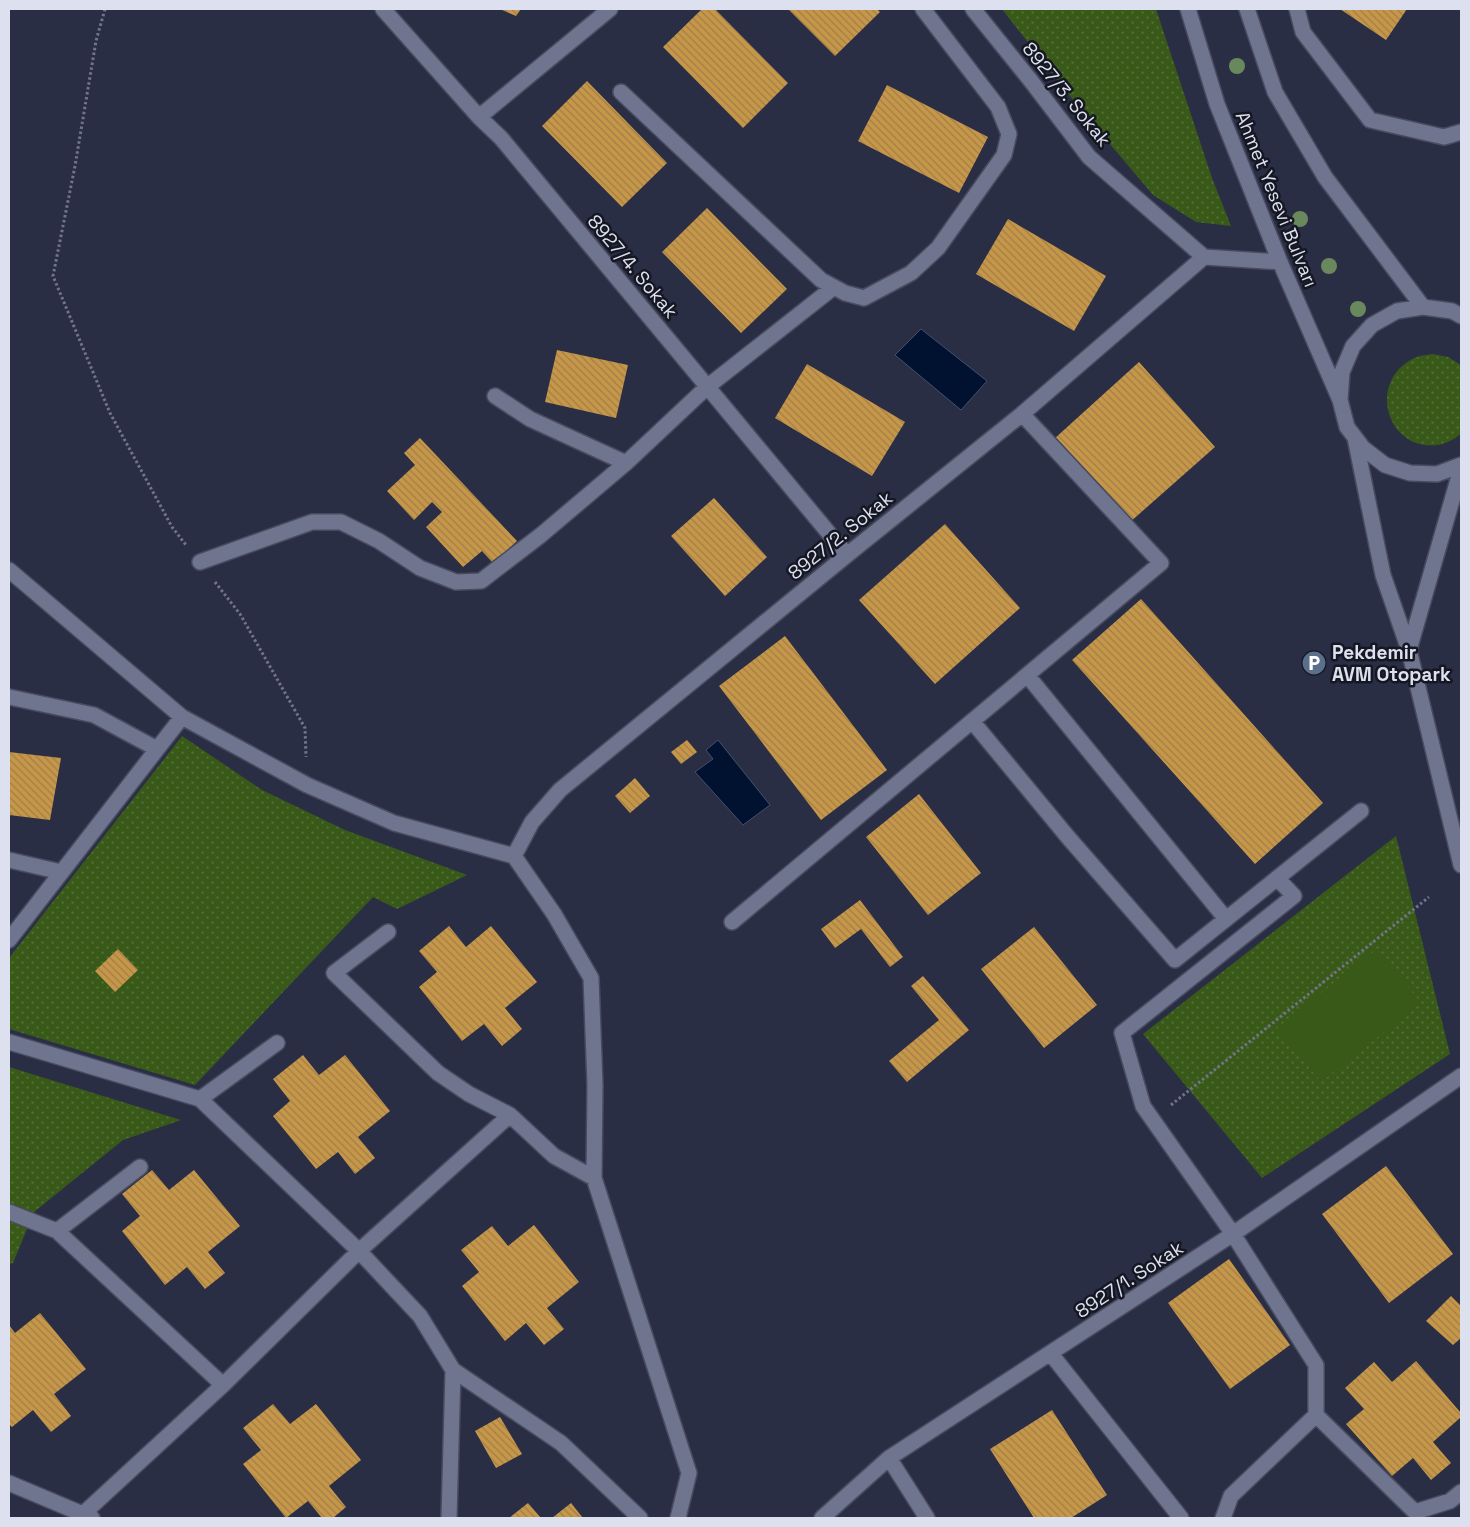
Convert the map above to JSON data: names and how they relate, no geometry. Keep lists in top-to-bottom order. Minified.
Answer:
{"streets":{"street":["8927/3. Sokak","Ahmet Yesevi Bulvarı","8927/4. Sokak","8927/2. Sokak","8927/1. Sokak"]},"crossings":[["8927/3. Sokak","8927/2. Sokak"],["8927/4. Sokak","8927/2. Sokak"]],"places":{"parking":["Pekdemir AVM Otopark"]}}
